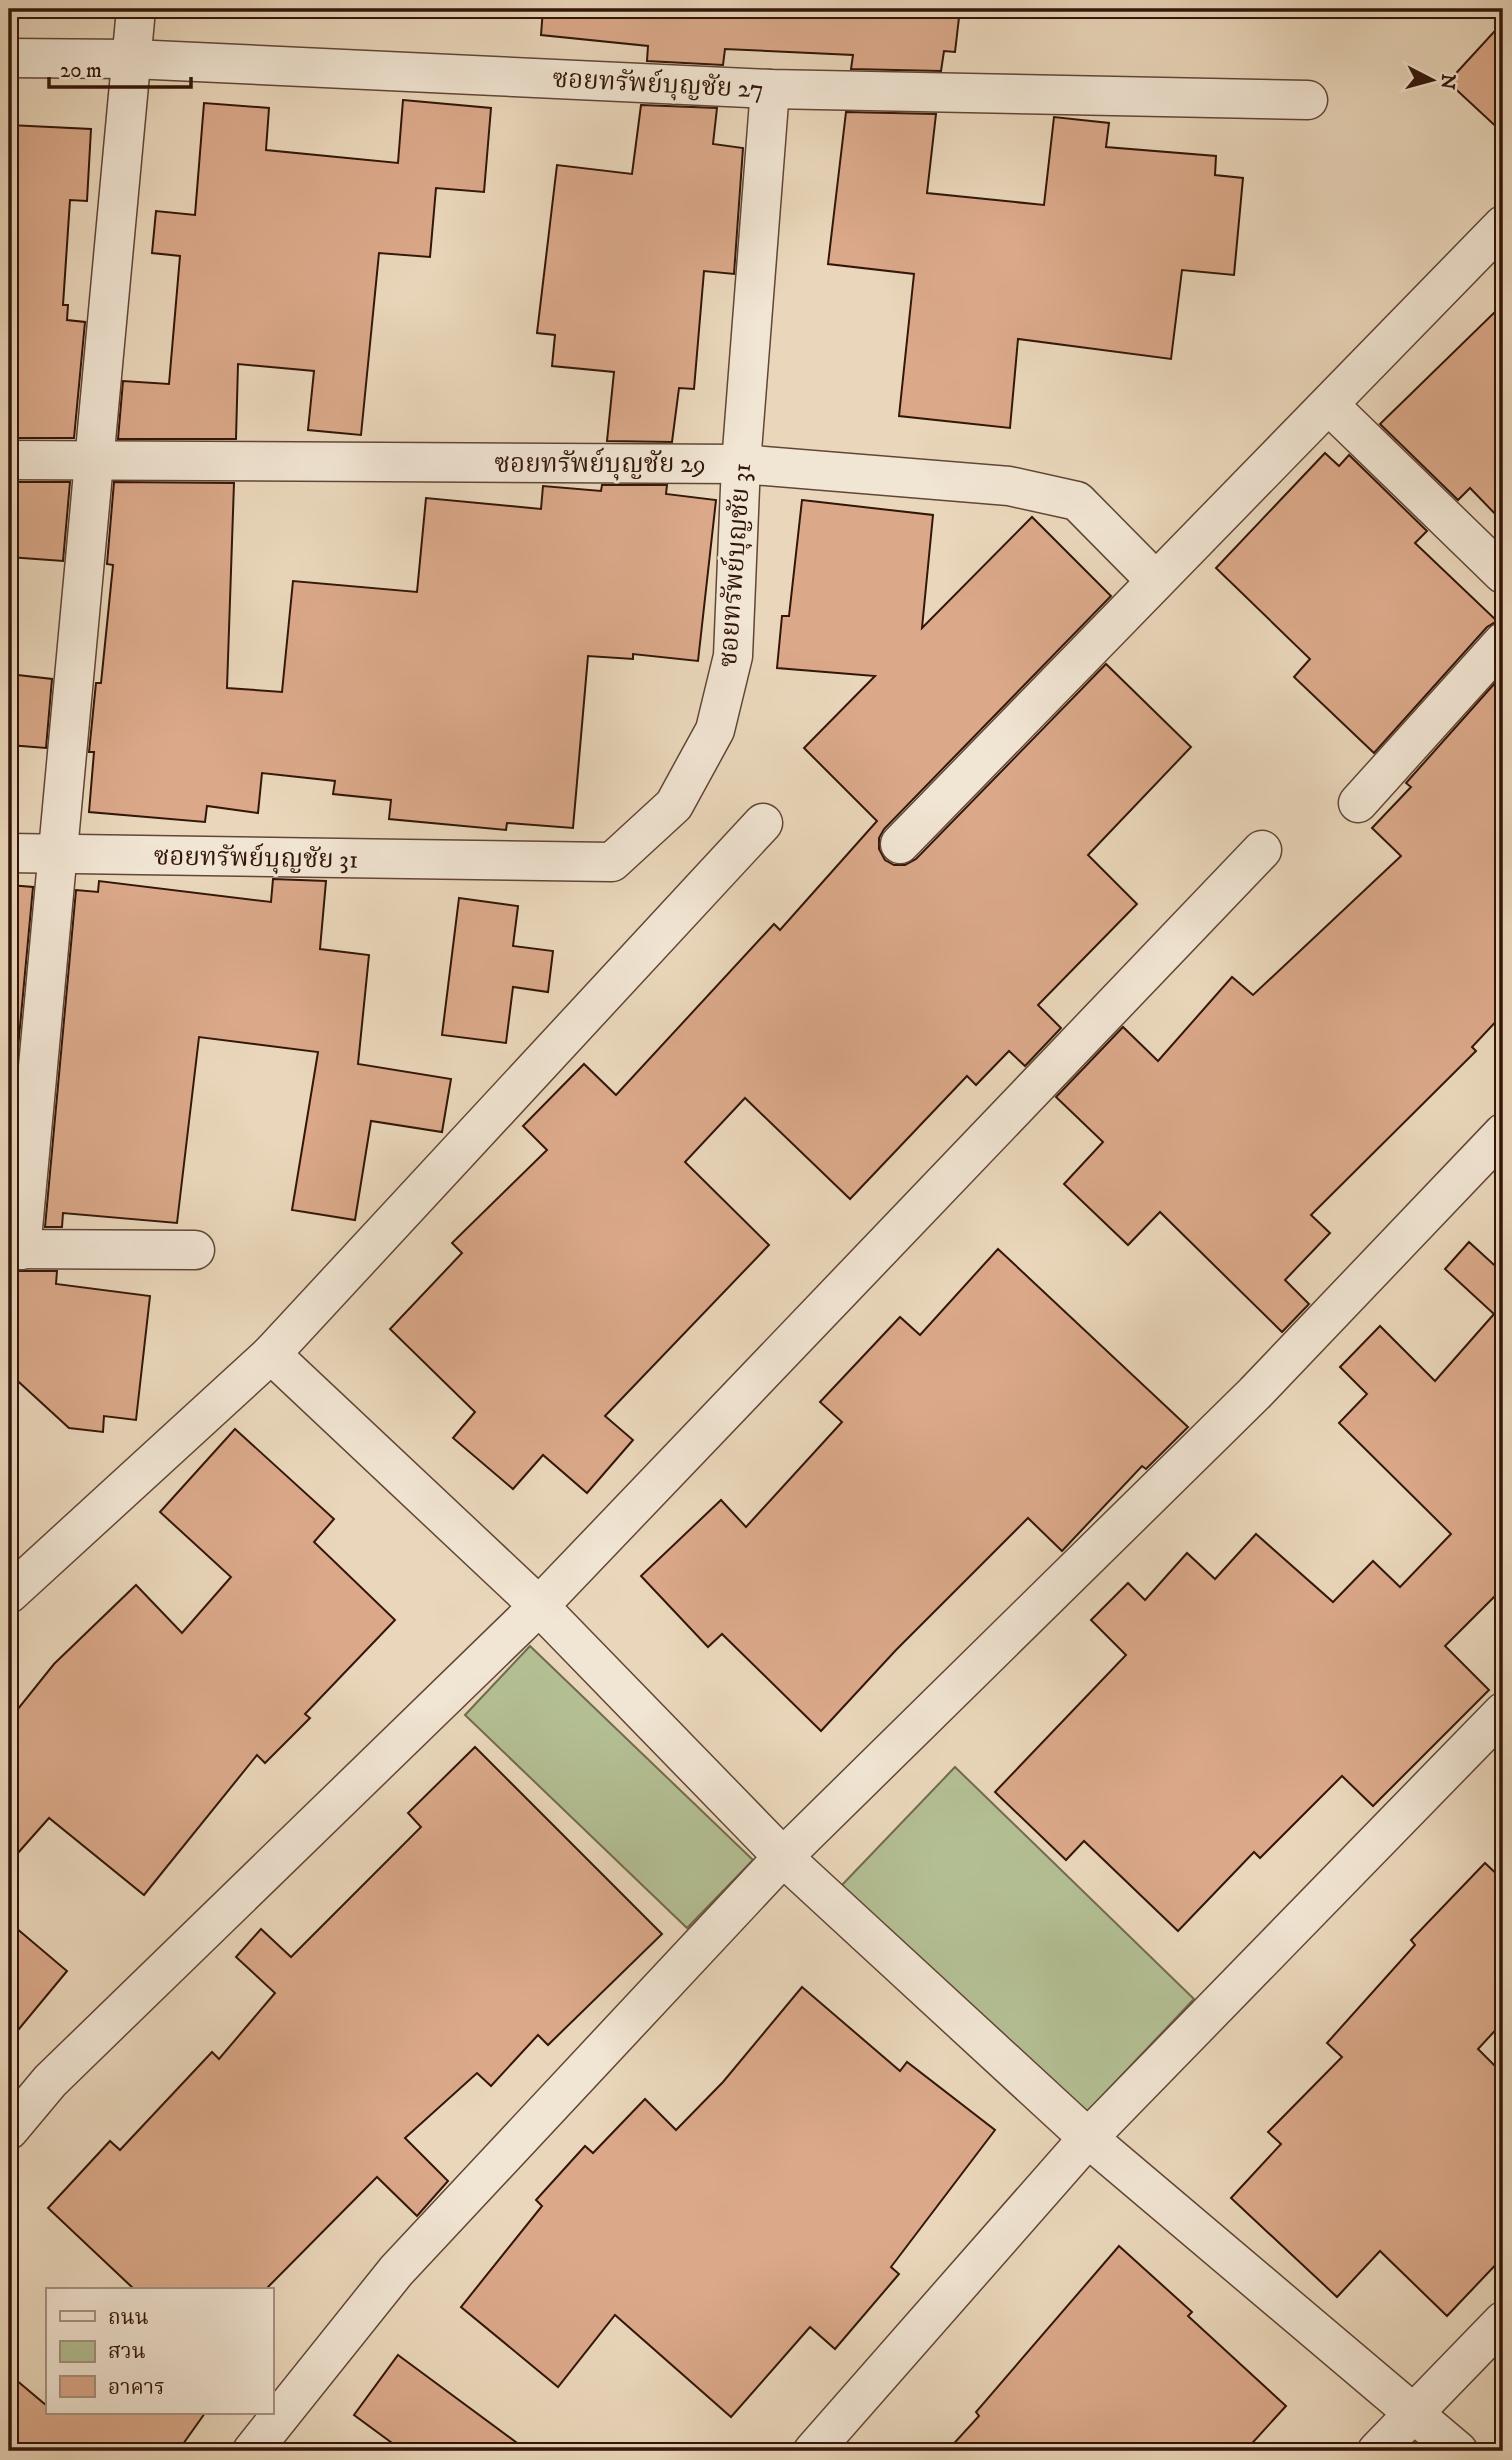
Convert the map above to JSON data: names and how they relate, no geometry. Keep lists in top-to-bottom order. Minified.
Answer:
{"streets":{"street":["ซอยทรัพย์บุญชัย 27","ซอยทรัพย์บุญชัย 29","ซอยทรัพย์บุญชัย 31"]},"crossings":[["ซอยทรัพย์บุญชัย 27","ซอยทรัพย์บุญชัย 31"],["ซอยทรัพย์บุญชัย 29","ซอยทรัพย์บุญชัย 31"]],"legend":["ถนน","สวน","อาคาร"],"scale_bar":"20 m","north":"right"}
